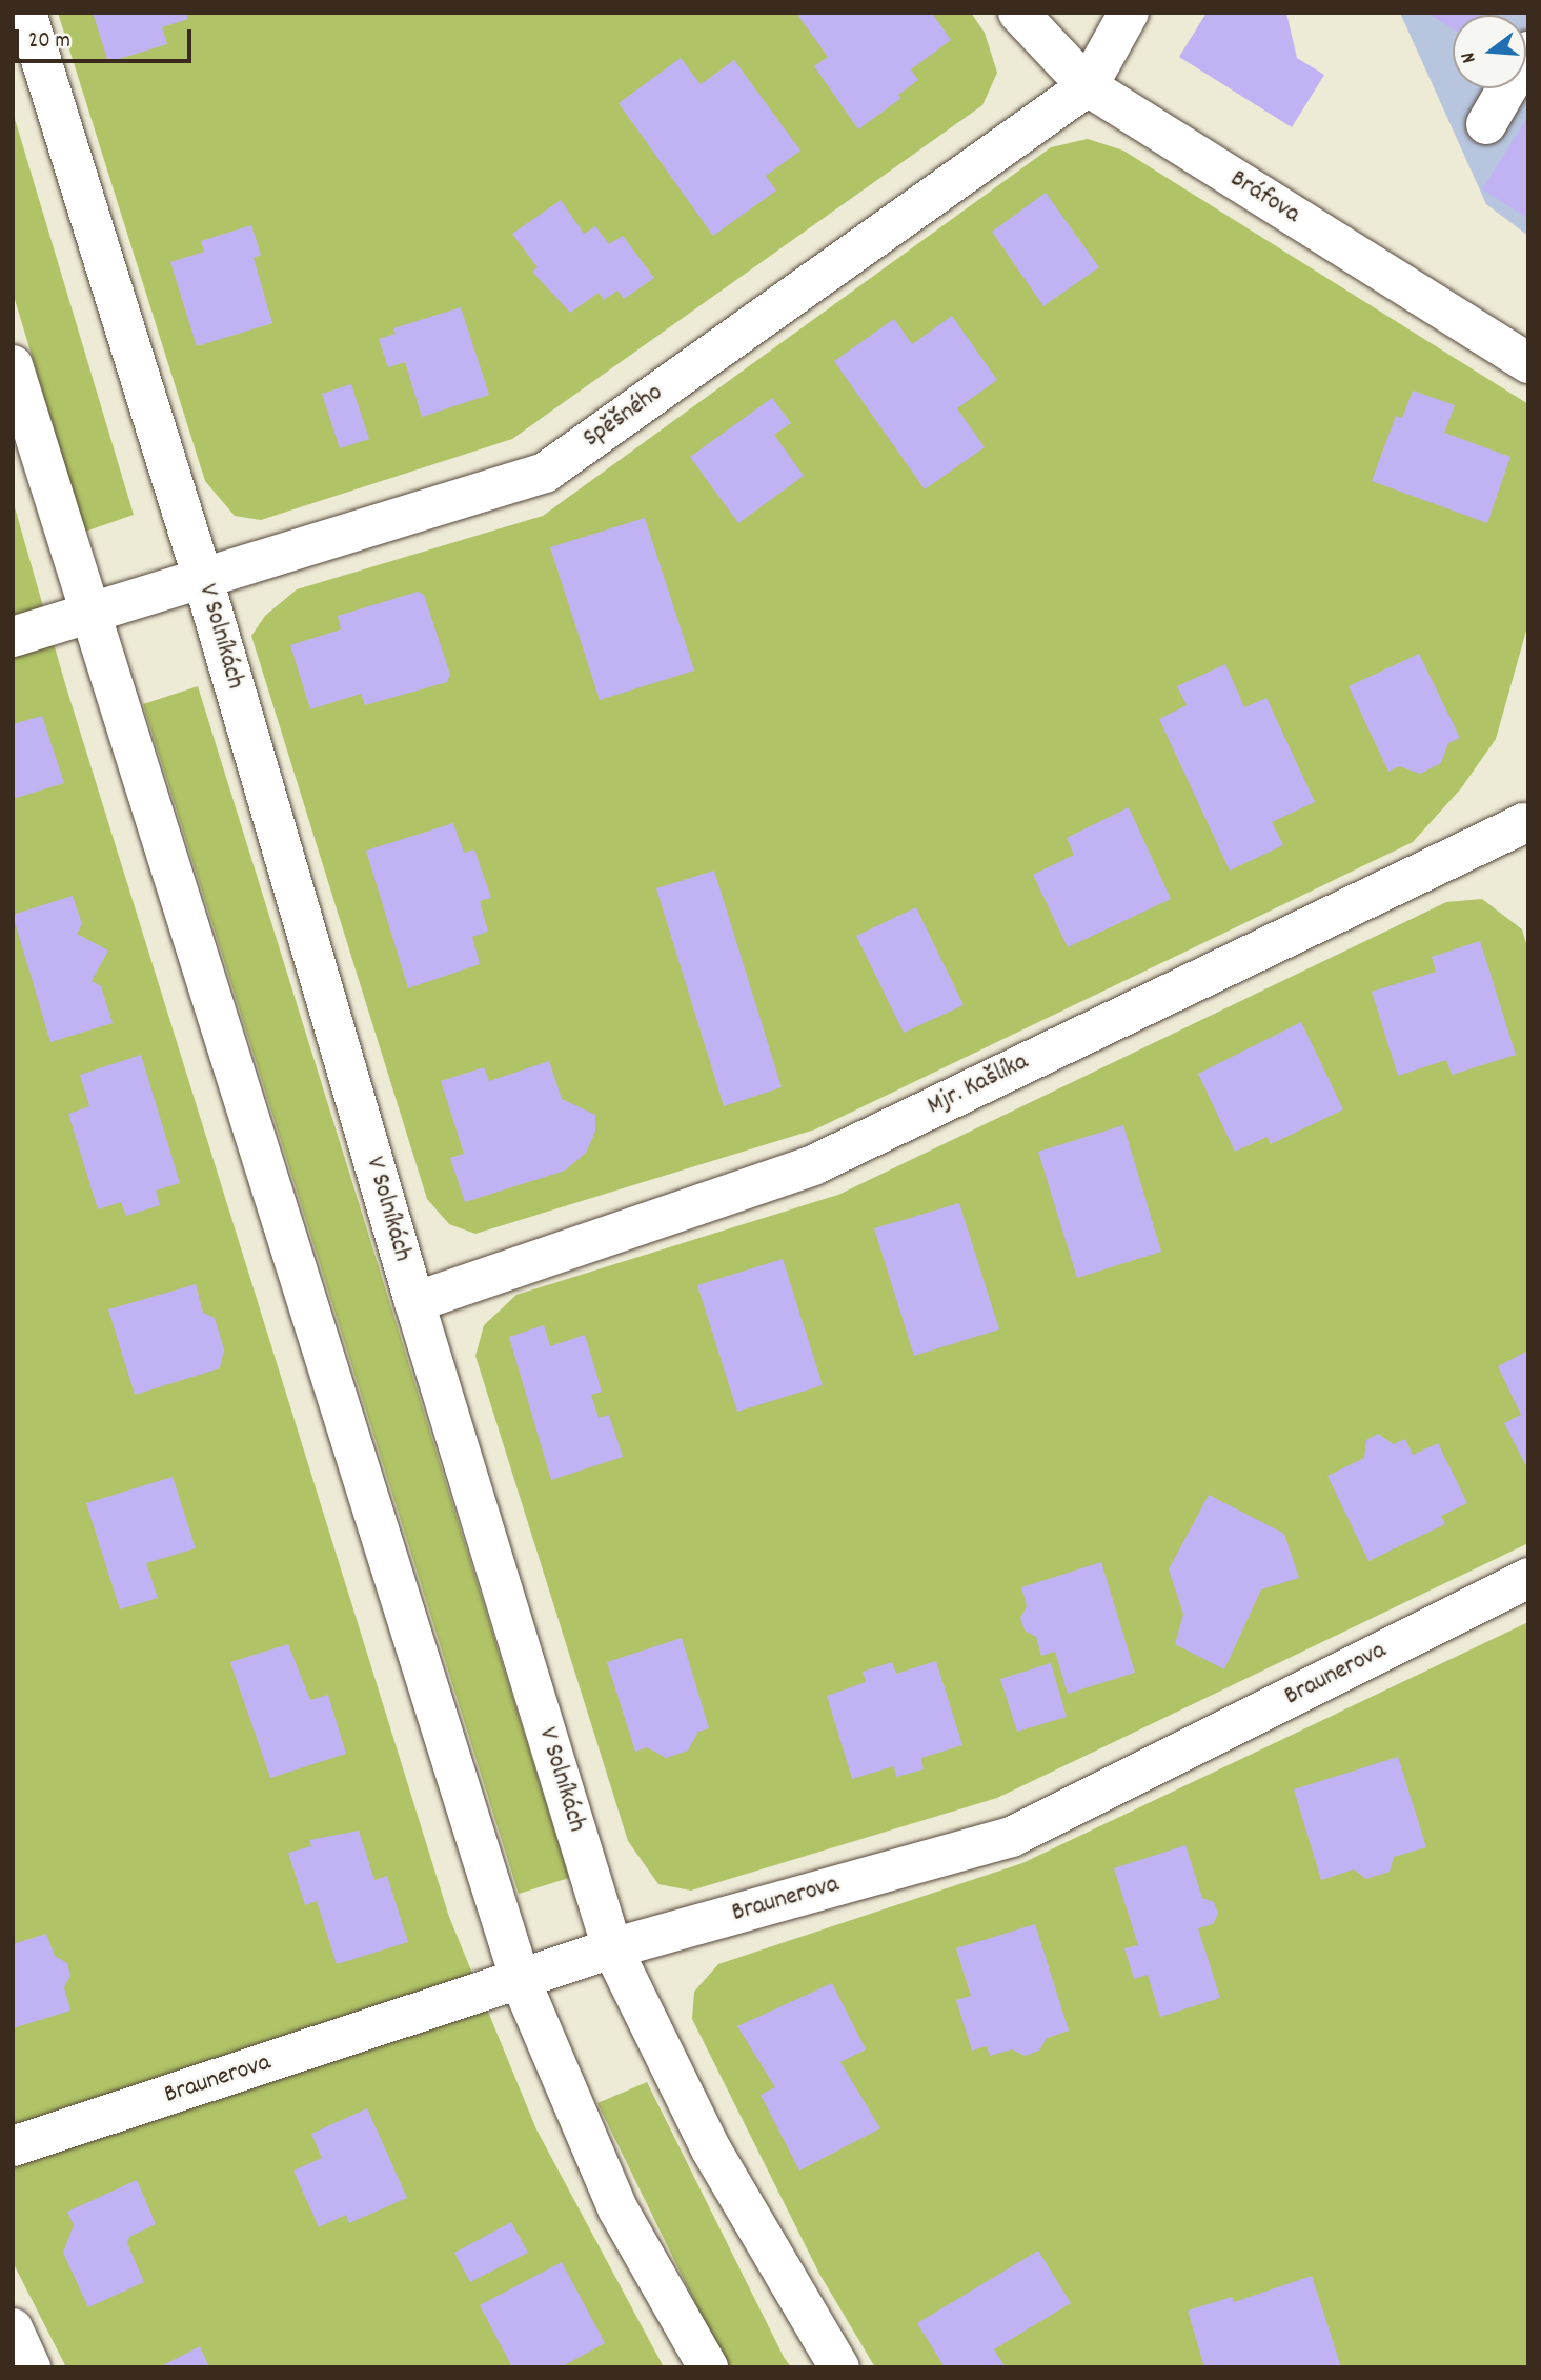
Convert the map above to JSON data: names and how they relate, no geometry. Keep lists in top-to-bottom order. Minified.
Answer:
{"streets":{"street":["Bráfova","Spěšného","V Solníkách","Mjr. Kašlíka","Braunerova"]},"crossings":[["Bráfova","Spěšného"],["Spěšného","V Solníkách"],["V Solníkách","Mjr. Kašlíka"],["V Solníkách","Braunerova"]],"scale_bar":"20 m","north":"left"}
